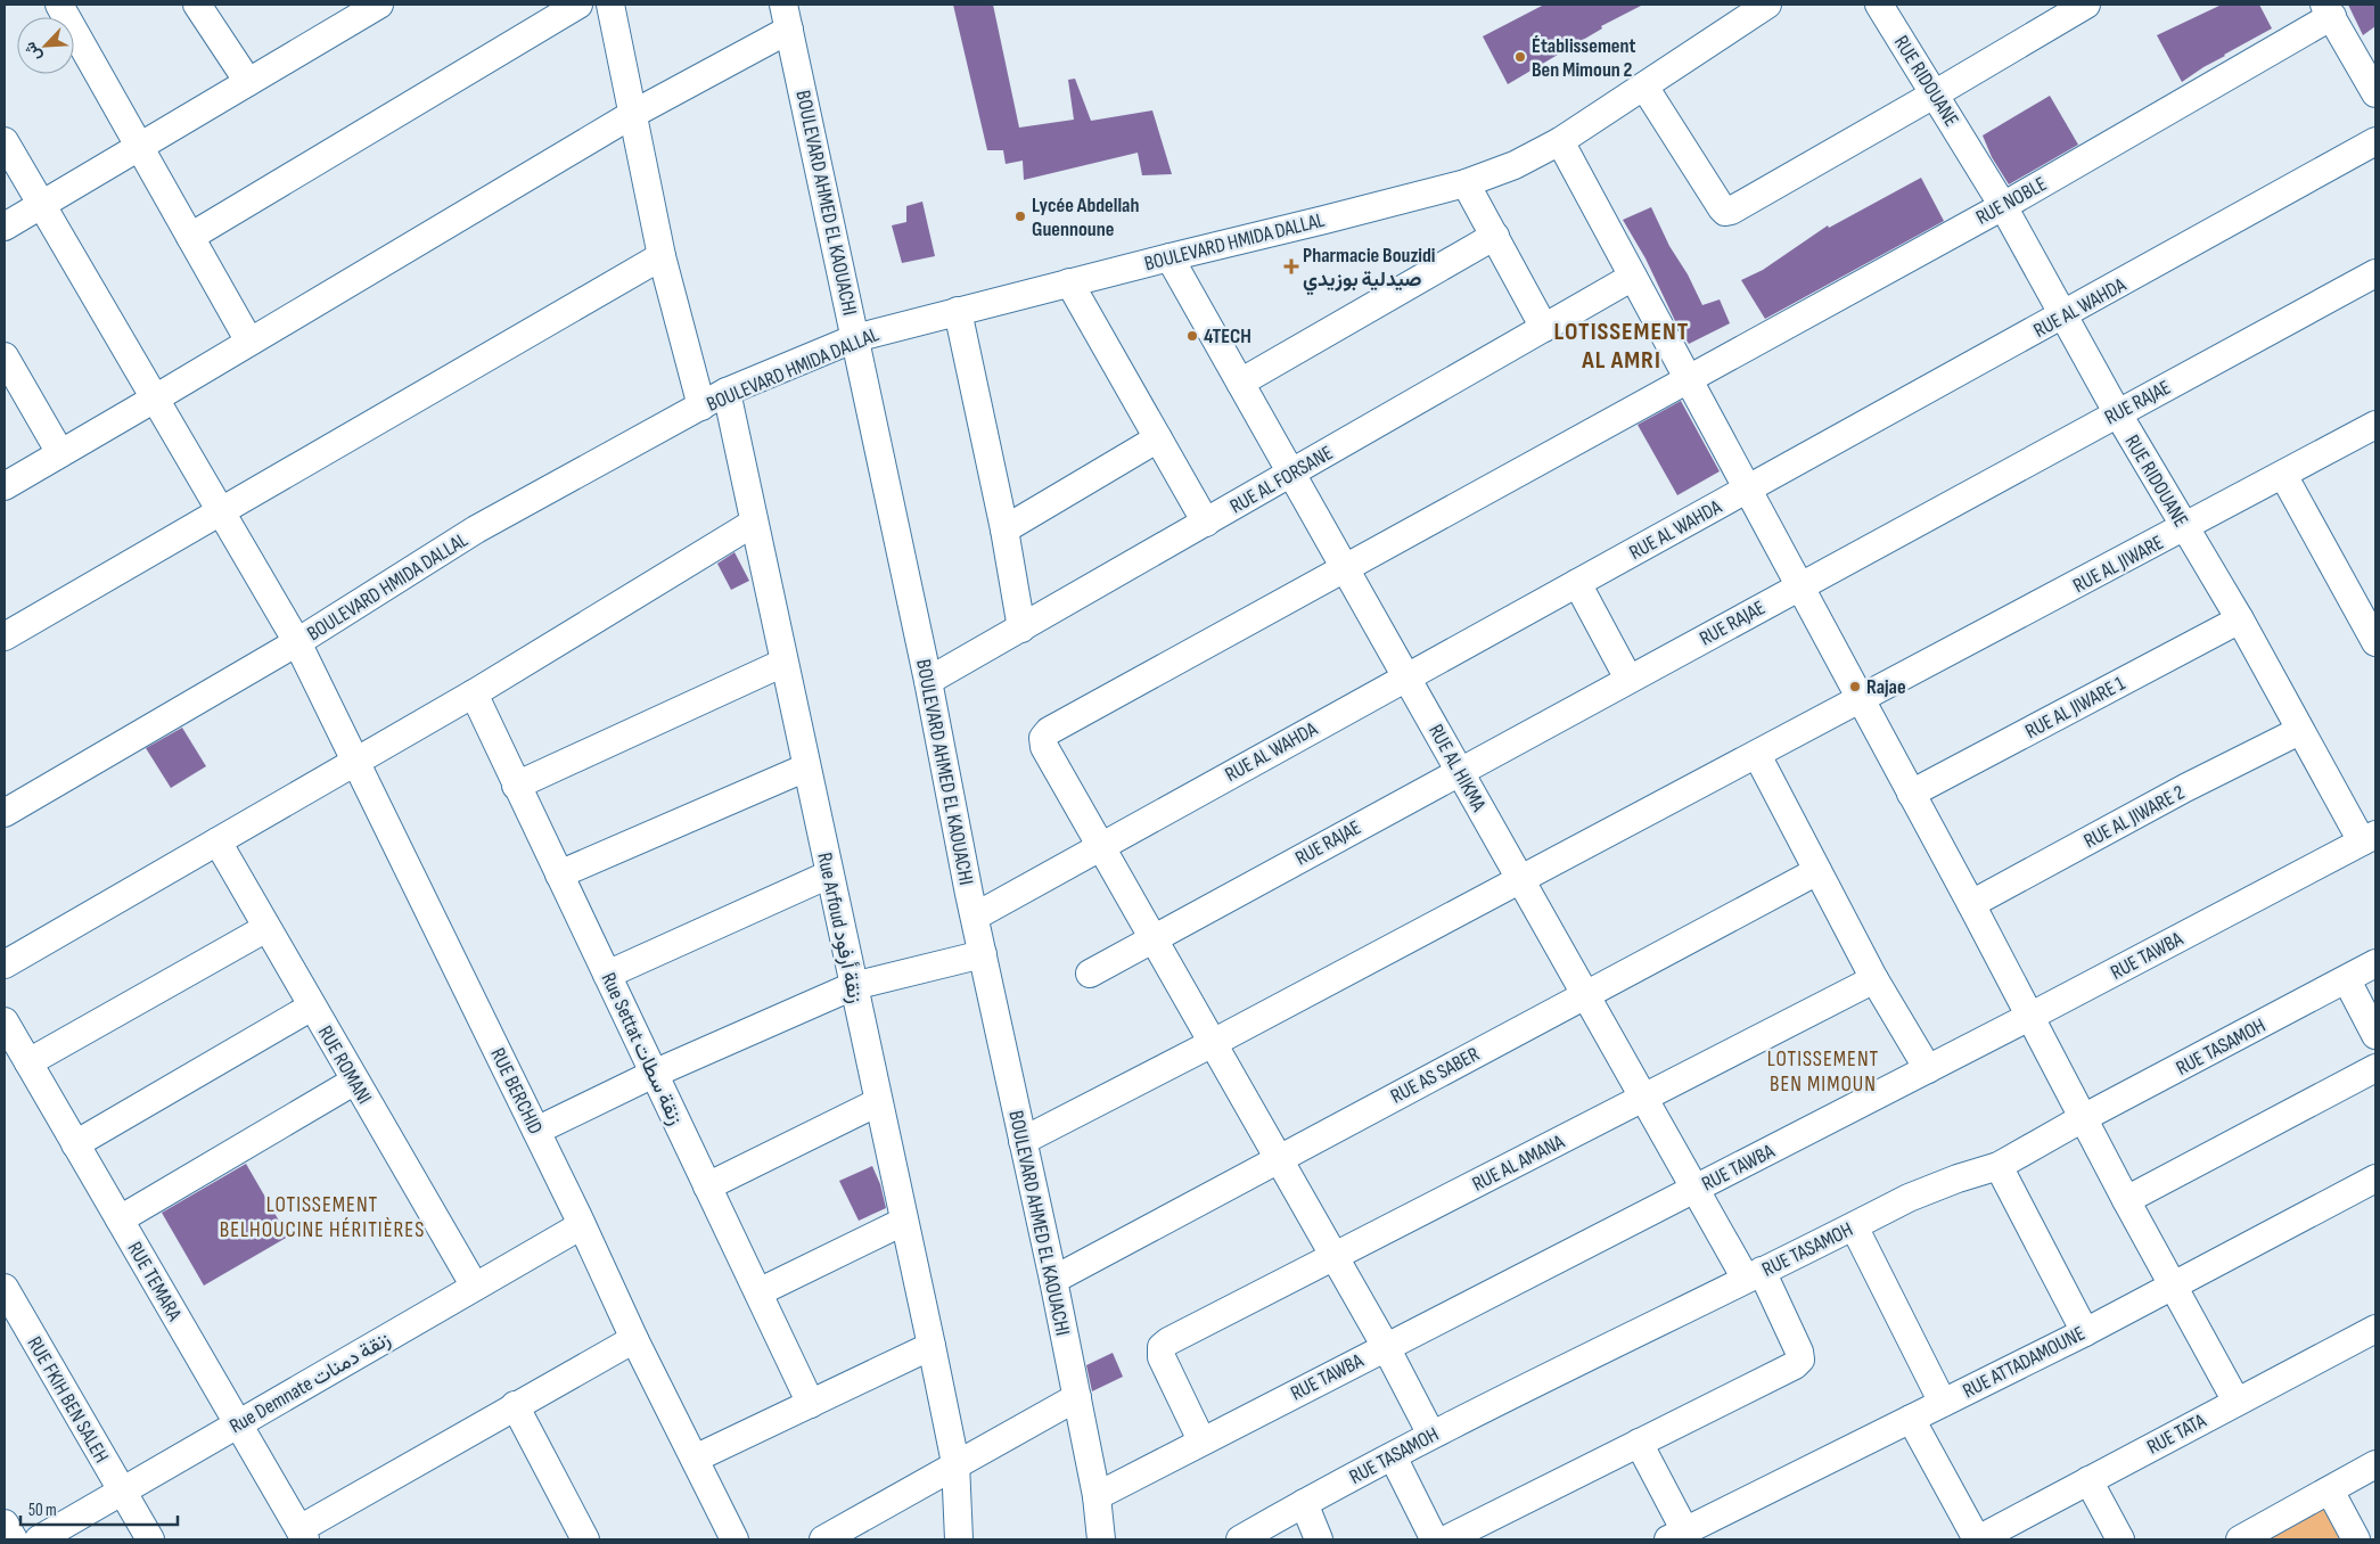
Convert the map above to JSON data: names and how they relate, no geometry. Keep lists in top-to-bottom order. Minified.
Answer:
{"streets":{"street":["RUE RIDOUANE","RUE NOBLE","BOULEVARD AHMED EL KAOUACHI","BOULEVARD HMIDA DALLAL","RUE AL WAHDA","RUE RAJAE","RUE AL FORSANE","RUE AL JIWARE","RUE AL JIWARE 1","RUE AL HIKMA","RUE AL JIWARE 2","Rue Arfoud زنقة أرفود","RUE TAWBA","RUE TASAMOH","Rue Settat زنقة سطات","RUE ROMANI","RUE AS SABER","RUE BERCHID","RUE AL AMANA","RUE TEMARA","RUE ATTADAMOUNE","Rue Demnate زنقة دمنات","RUE FKIH BEN SALEH","RUE TATA"]},"crossings":[["RUE RIDOUANE","RUE NOBLE"],["RUE RIDOUANE","RUE AL WAHDA"],["RUE RIDOUANE","RUE RAJAE"],["RUE RIDOUANE","RUE AL JIWARE"],["RUE RIDOUANE","RUE AL JIWARE 1"],["RUE RIDOUANE","RUE AL JIWARE 2"],["RUE RIDOUANE","RUE TAWBA"],["RUE NOBLE","RUE AL WAHDA"],["RUE NOBLE","RUE RAJAE"],["RUE NOBLE","RUE AL JIWARE"],["RUE NOBLE","RUE AL HIKMA"],["RUE NOBLE","RUE TAWBA"],["RUE NOBLE","RUE TASAMOH"],["RUE NOBLE","RUE AS SABER"],["RUE NOBLE","RUE AL AMANA"],["BOULEVARD AHMED EL KAOUACHI","BOULEVARD HMIDA DALLAL"],["BOULEVARD AHMED EL KAOUACHI","RUE AL WAHDA"],["BOULEVARD AHMED EL KAOUACHI","RUE AL FORSANE"],["BOULEVARD AHMED EL KAOUACHI","RUE AL JIWARE"],["BOULEVARD AHMED EL KAOUACHI","RUE TAWBA"],["BOULEVARD AHMED EL KAOUACHI","RUE AS SABER"],["BOULEVARD HMIDA DALLAL","RUE AL HIKMA"],["BOULEVARD HMIDA DALLAL","Rue Arfoud زنقة أرفود"],["BOULEVARD HMIDA DALLAL","RUE BERCHID"],["RUE AL WAHDA","RUE AL HIKMA"],["RUE RAJAE","RUE AL HIKMA"],["RUE AL FORSANE","RUE AL HIKMA"],["RUE AL JIWARE","RUE AL HIKMA"],["RUE AL HIKMA","RUE TAWBA"],["RUE AL HIKMA","RUE TASAMOH"],["RUE AL HIKMA","RUE AS SABER"],["RUE AL HIKMA","RUE AL AMANA"],["RUE TAWBA","RUE AL AMANA"],["RUE ROMANI","Rue Demnate زنقة دمنات"],["RUE BERCHID","Rue Demnate زنقة دمنات"],["RUE TEMARA","Rue Demnate زنقة دمنات"],["Rue Demnate زنقة دمنات","RUE FKIH BEN SALEH"]],"districts":["LOTISSEMENT AL AMRI","LOTISSEMENT BEN MIMOUN","LOTISSEMENT BELHOUCINE HÉRITIÈRES"],"places":{"other":["Établissement Ben Mimoun 2","Lycée Abdellah Guennoune","4TECH","Rajae"],"health":["Pharmacie Bouzidi صيدلية بوزيدي"]},"scale_bar":"50 m","north":"bottom left"}
